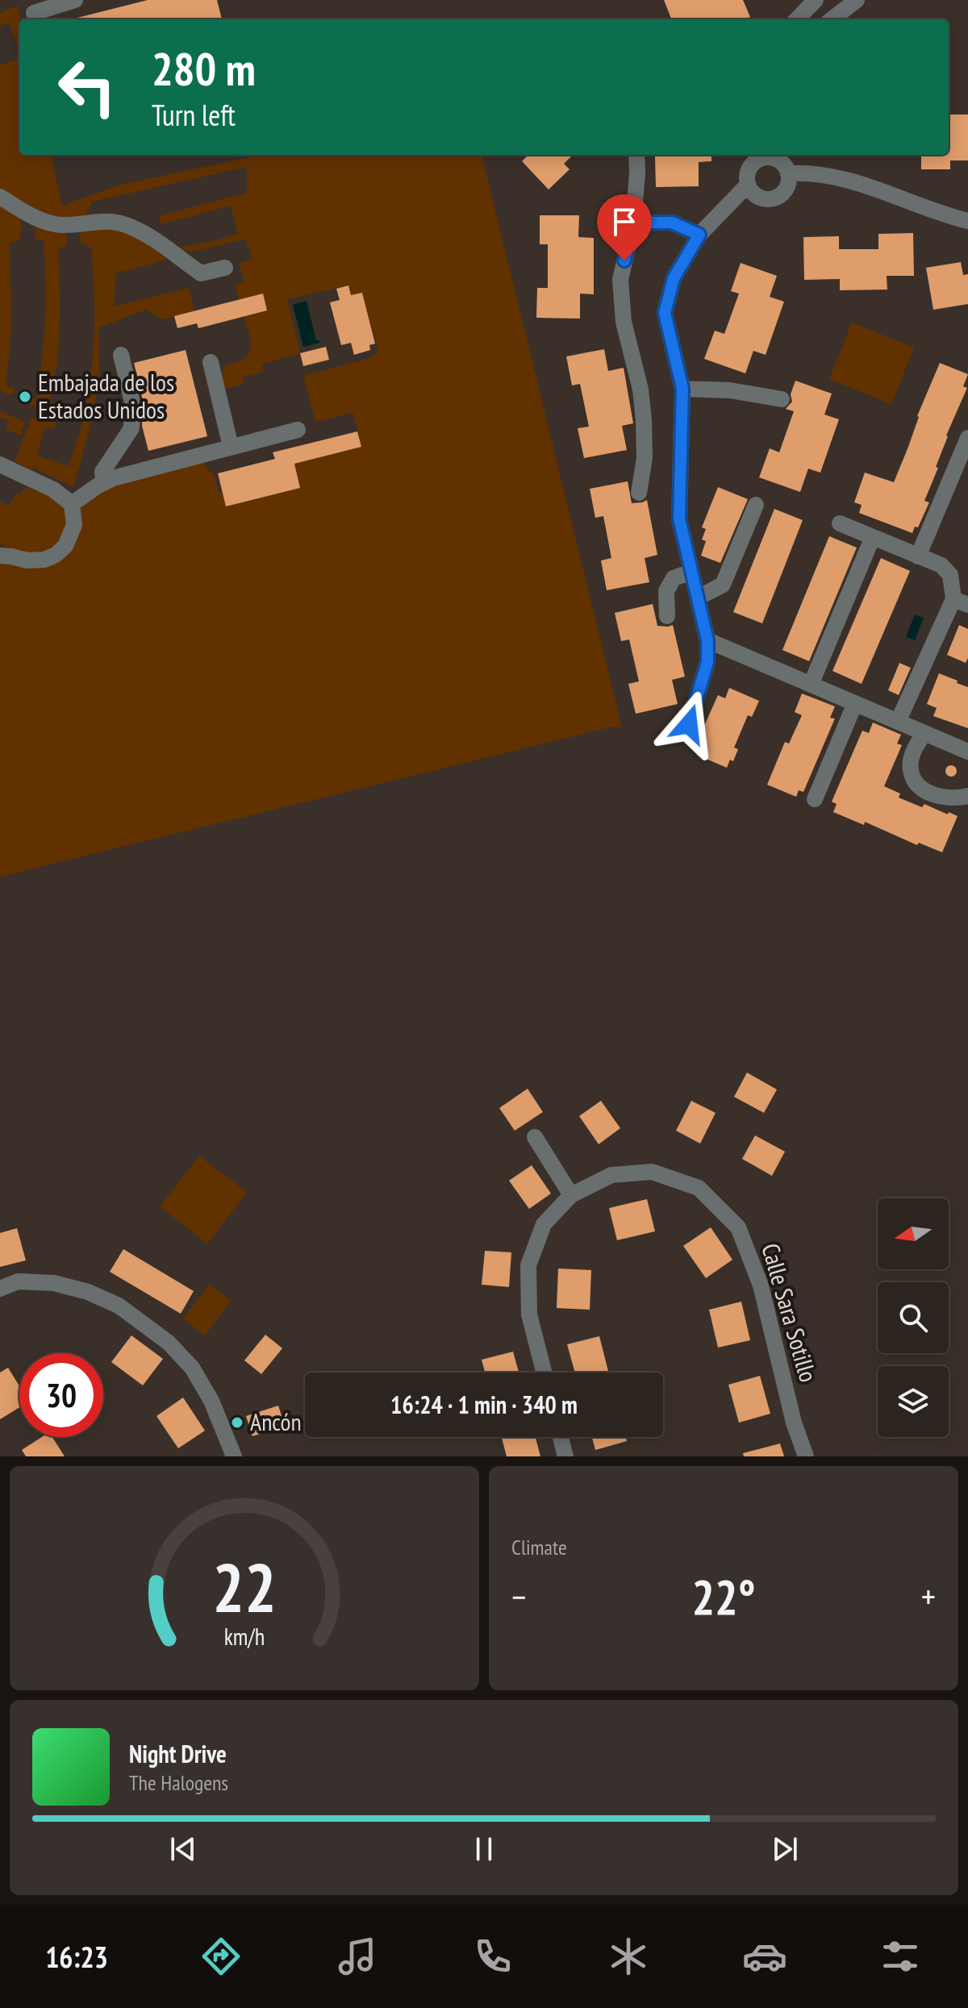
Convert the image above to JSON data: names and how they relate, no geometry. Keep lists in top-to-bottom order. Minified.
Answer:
{"streets":{"street":["Calle Sara Sotillo"]},"places":["Embajada de los Estados Unidos","Ancón"],"north":"left","page":{"turn":["280 m","Turn left"],"limit":"30","trip":"16:24 · 1 min · 340 m","tile":"Climate","heat":["−","22°","+"],"song":["Night Drive","The Halogens"],"tabs":"16:23","gauge":["22","km/h"]}}
